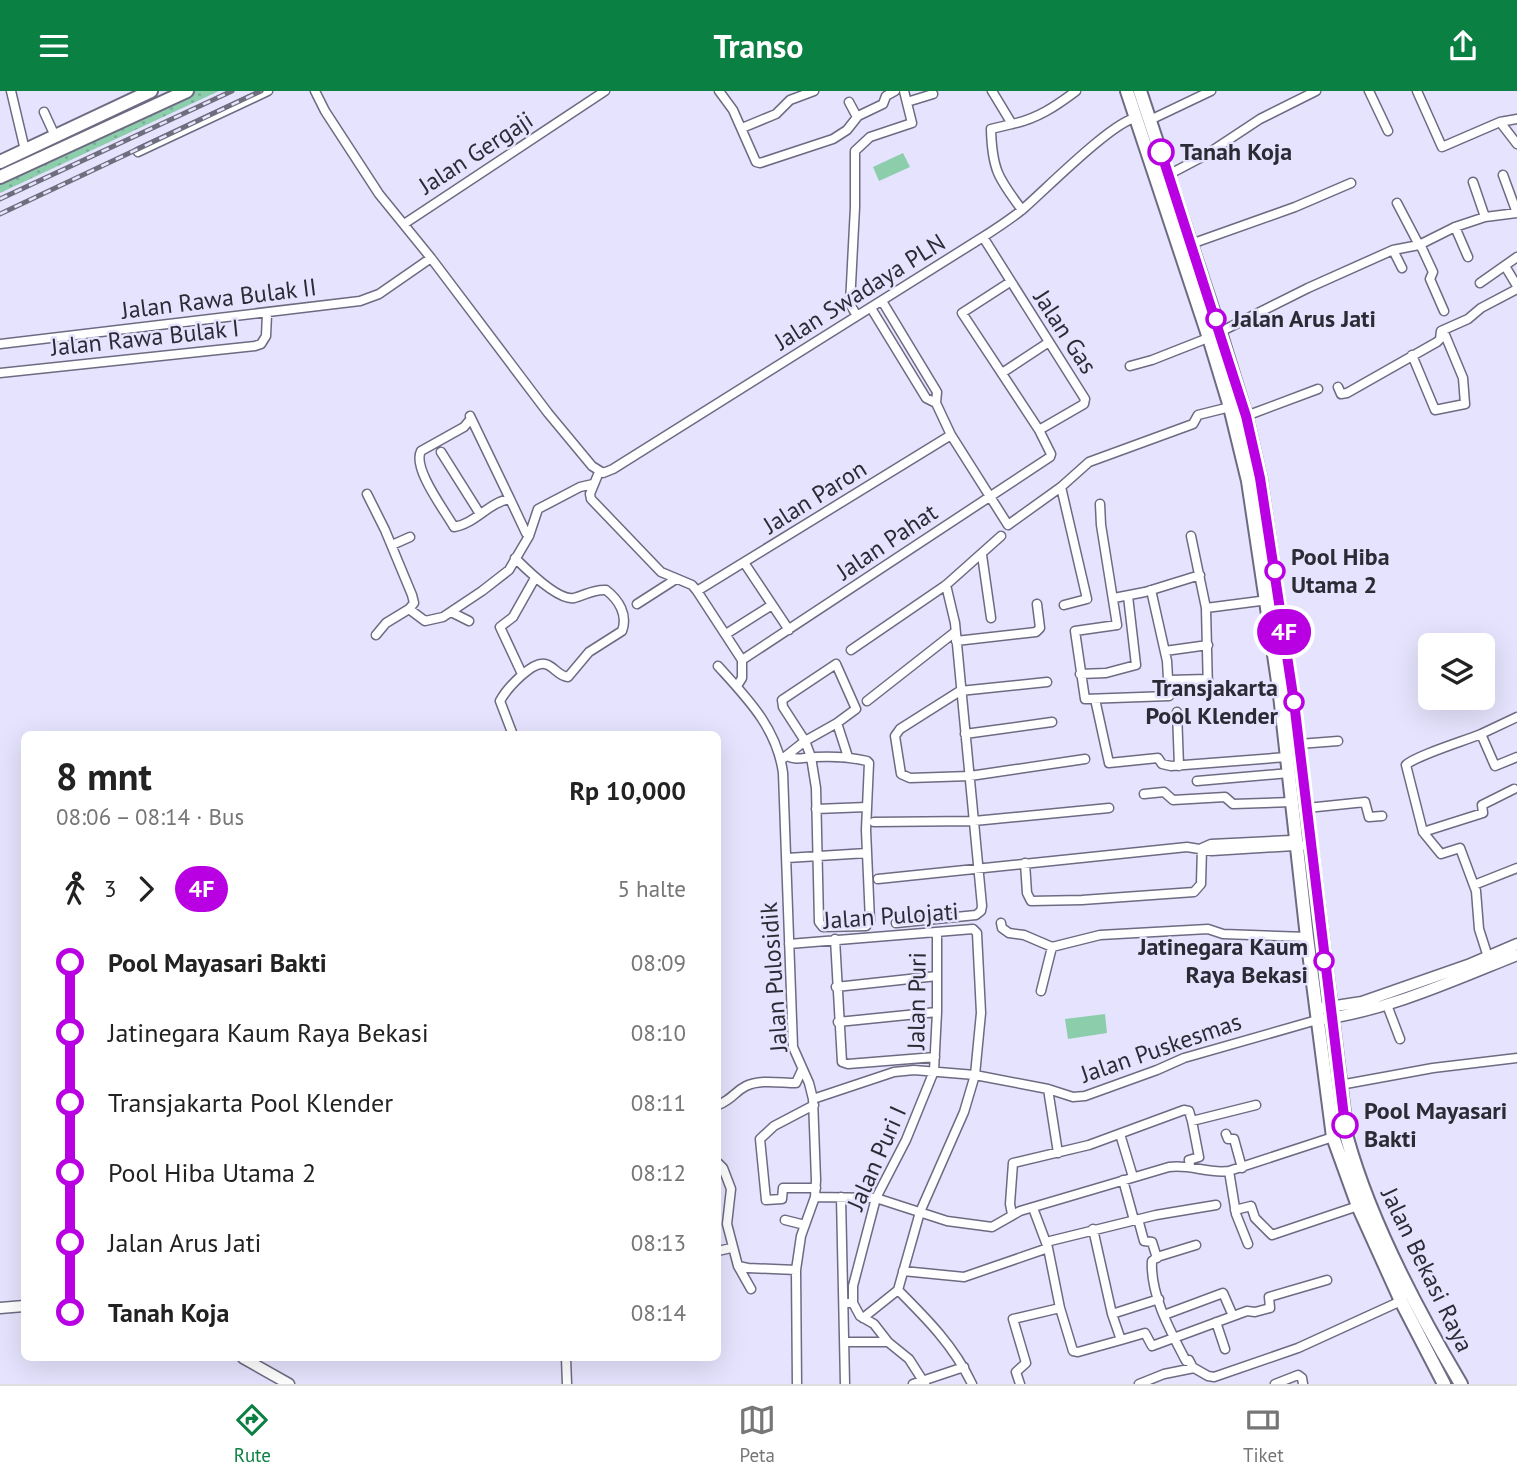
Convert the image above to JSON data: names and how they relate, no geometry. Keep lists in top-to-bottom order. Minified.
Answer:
{"streets":{"main road":["Jalan Bekasi Raya"],"street":["Jalan Gergaji","Jalan Swadaya PLN","Jalan Rawa Bulak II","Jalan Gas","Jalan Rawa Bulak I","Jalan Paron","Jalan Pahat","Jalan Pulojati","Jalan Pulosidik","Jalan Puri","Jalan Puskesmas","Jalan Puri I"]},"crossings":[["Jalan Swadaya PLN","Jalan Gas"],["Jalan Rawa Bulak II","Jalan Rawa Bulak I"],["Jalan Gas","Jalan Pahat"],["Jalan Pulojati","Jalan Pulosidik"],["Jalan Pulojati","Jalan Puri"],["Jalan Pulojati","Jalan Puskesmas"],["Jalan Pulosidik","Jalan Puskesmas"],["Jalan Puri","Jalan Puskesmas"],["Jalan Puri","Jalan Puri I"],["Jalan Puskesmas","Jalan Puri I"],["Jalan Puskesmas","Jalan Bekasi Raya"]],"places":["Tanah Koja","Jalan Arus Jati","Pool Hiba Utama 2","Transjakarta Pool Klender","Jatinegara Kaum Raya Bekasi","Pool Mayasari Bakti"],"lines":["bus line 4F"],"page":{"header":"Transo","on_map":"4F","heading":["8 mnt","08:06 – 08:14 · Bus","Rp 10,000"],"legs":["3","4F","5 halte"],"list":[{"name":"Pool Mayasari Bakti","value":"08:09"},{"name":"Jatinegara Kaum Raya Bekasi","value":"08:10"},{"name":"Transjakarta Pool Klender","value":"08:11"},{"name":"Pool Hiba Utama 2","value":"08:12"},{"name":"Jalan Arus Jati","value":"08:13"},{"name":"Tanah Koja","value":"08:14"}],"tabs":["Rute","Peta","Tiket"]}}
